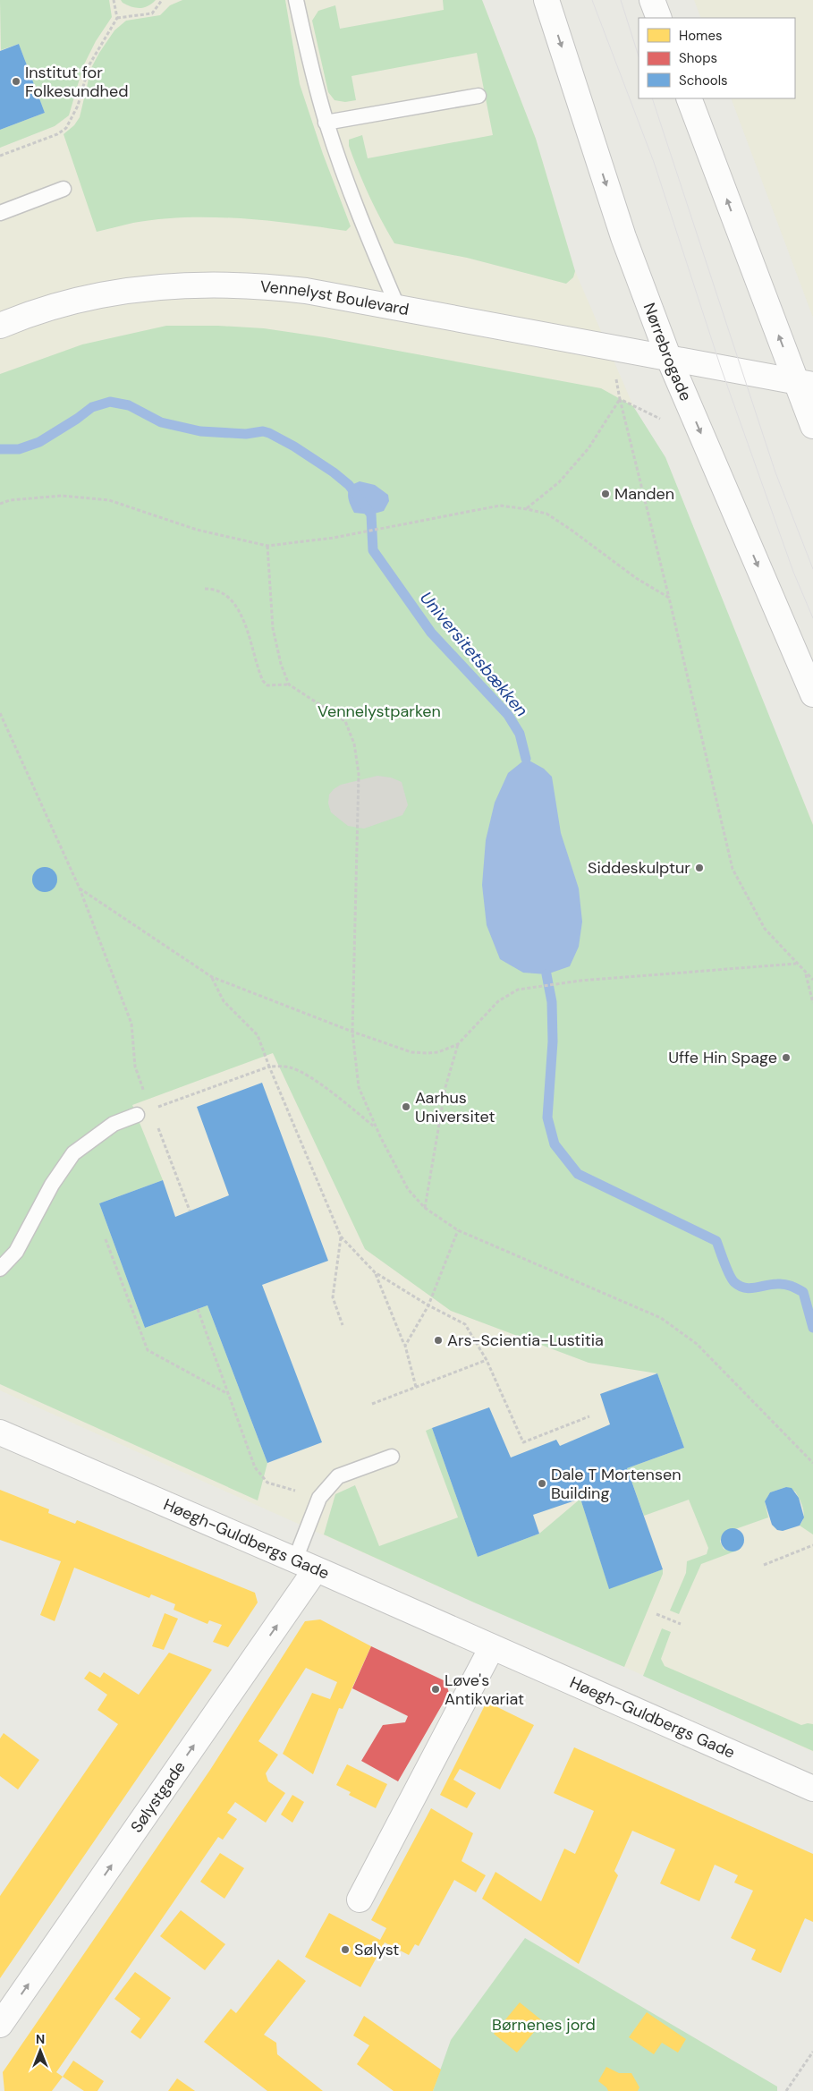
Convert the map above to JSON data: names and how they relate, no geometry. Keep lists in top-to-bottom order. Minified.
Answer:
{"streets":{"street":["Vennelyst Boulevard","Nørrebrogade","Høegh-Guldbergs Gade","Sølystgade"]},"crossings":[["Vennelyst Boulevard","Nørrebrogade"],["Høegh-Guldbergs Gade","Sølystgade"]],"one_way":["Sølystgade"],"water":["Universitetsbækken"],"parks":["Vennelystparken","Børnenes jord"],"places":["Institut for Folkesundhed","Manden","Siddeskulptur","Uffe Hin Spage","Aarhus Universitet","Ars-Scientia-Lustitia","Dale T Mortensen Building","Løve's Antikvariat","Sølyst"],"legend":["Homes","Shops","Schools"],"north":"top"}
